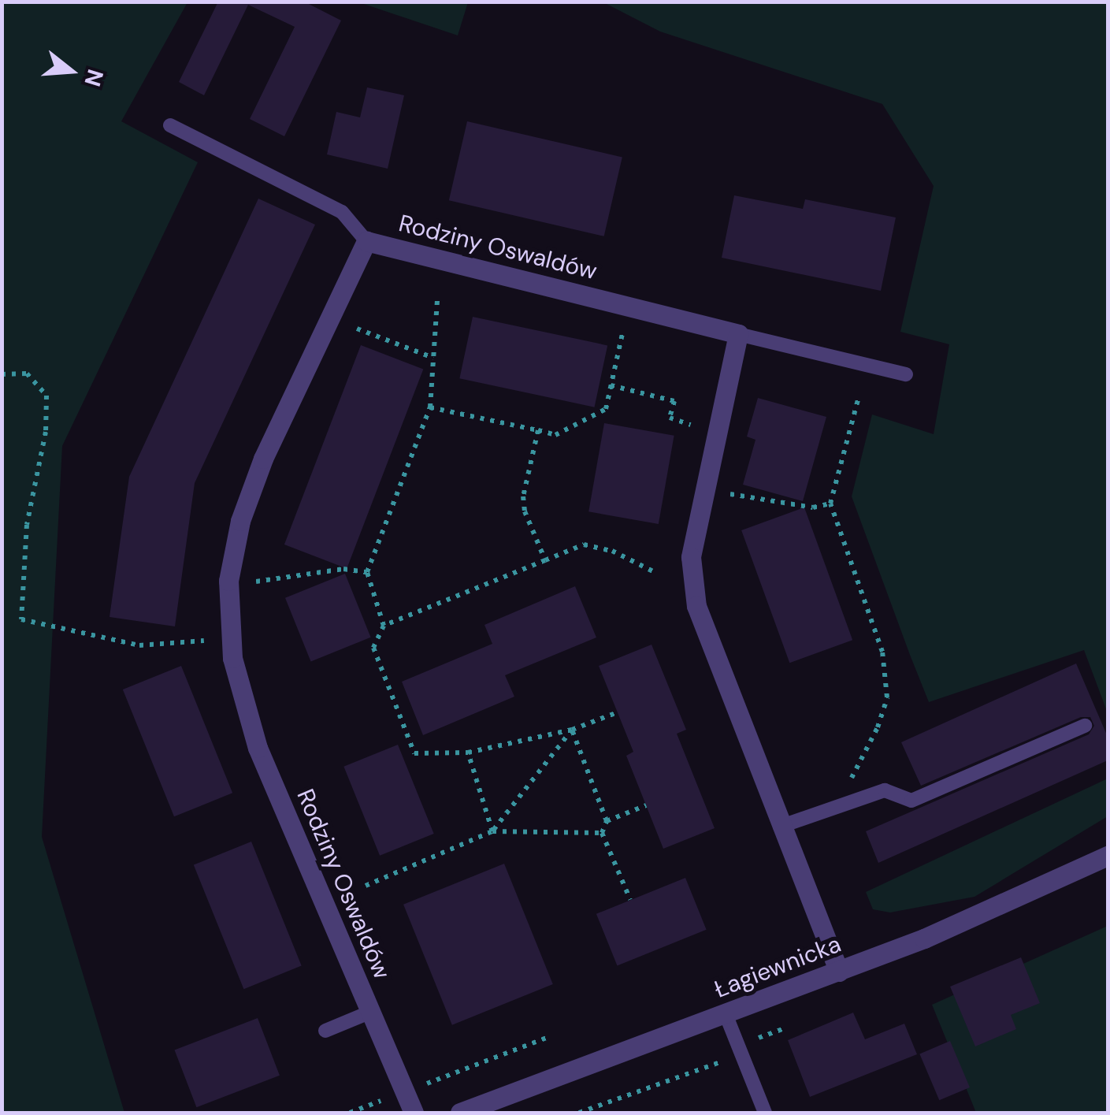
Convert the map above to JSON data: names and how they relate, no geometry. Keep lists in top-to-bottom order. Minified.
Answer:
{"streets":{"street":["Rodziny Oswaldów","Łagiewnicka"]},"north":"right"}
